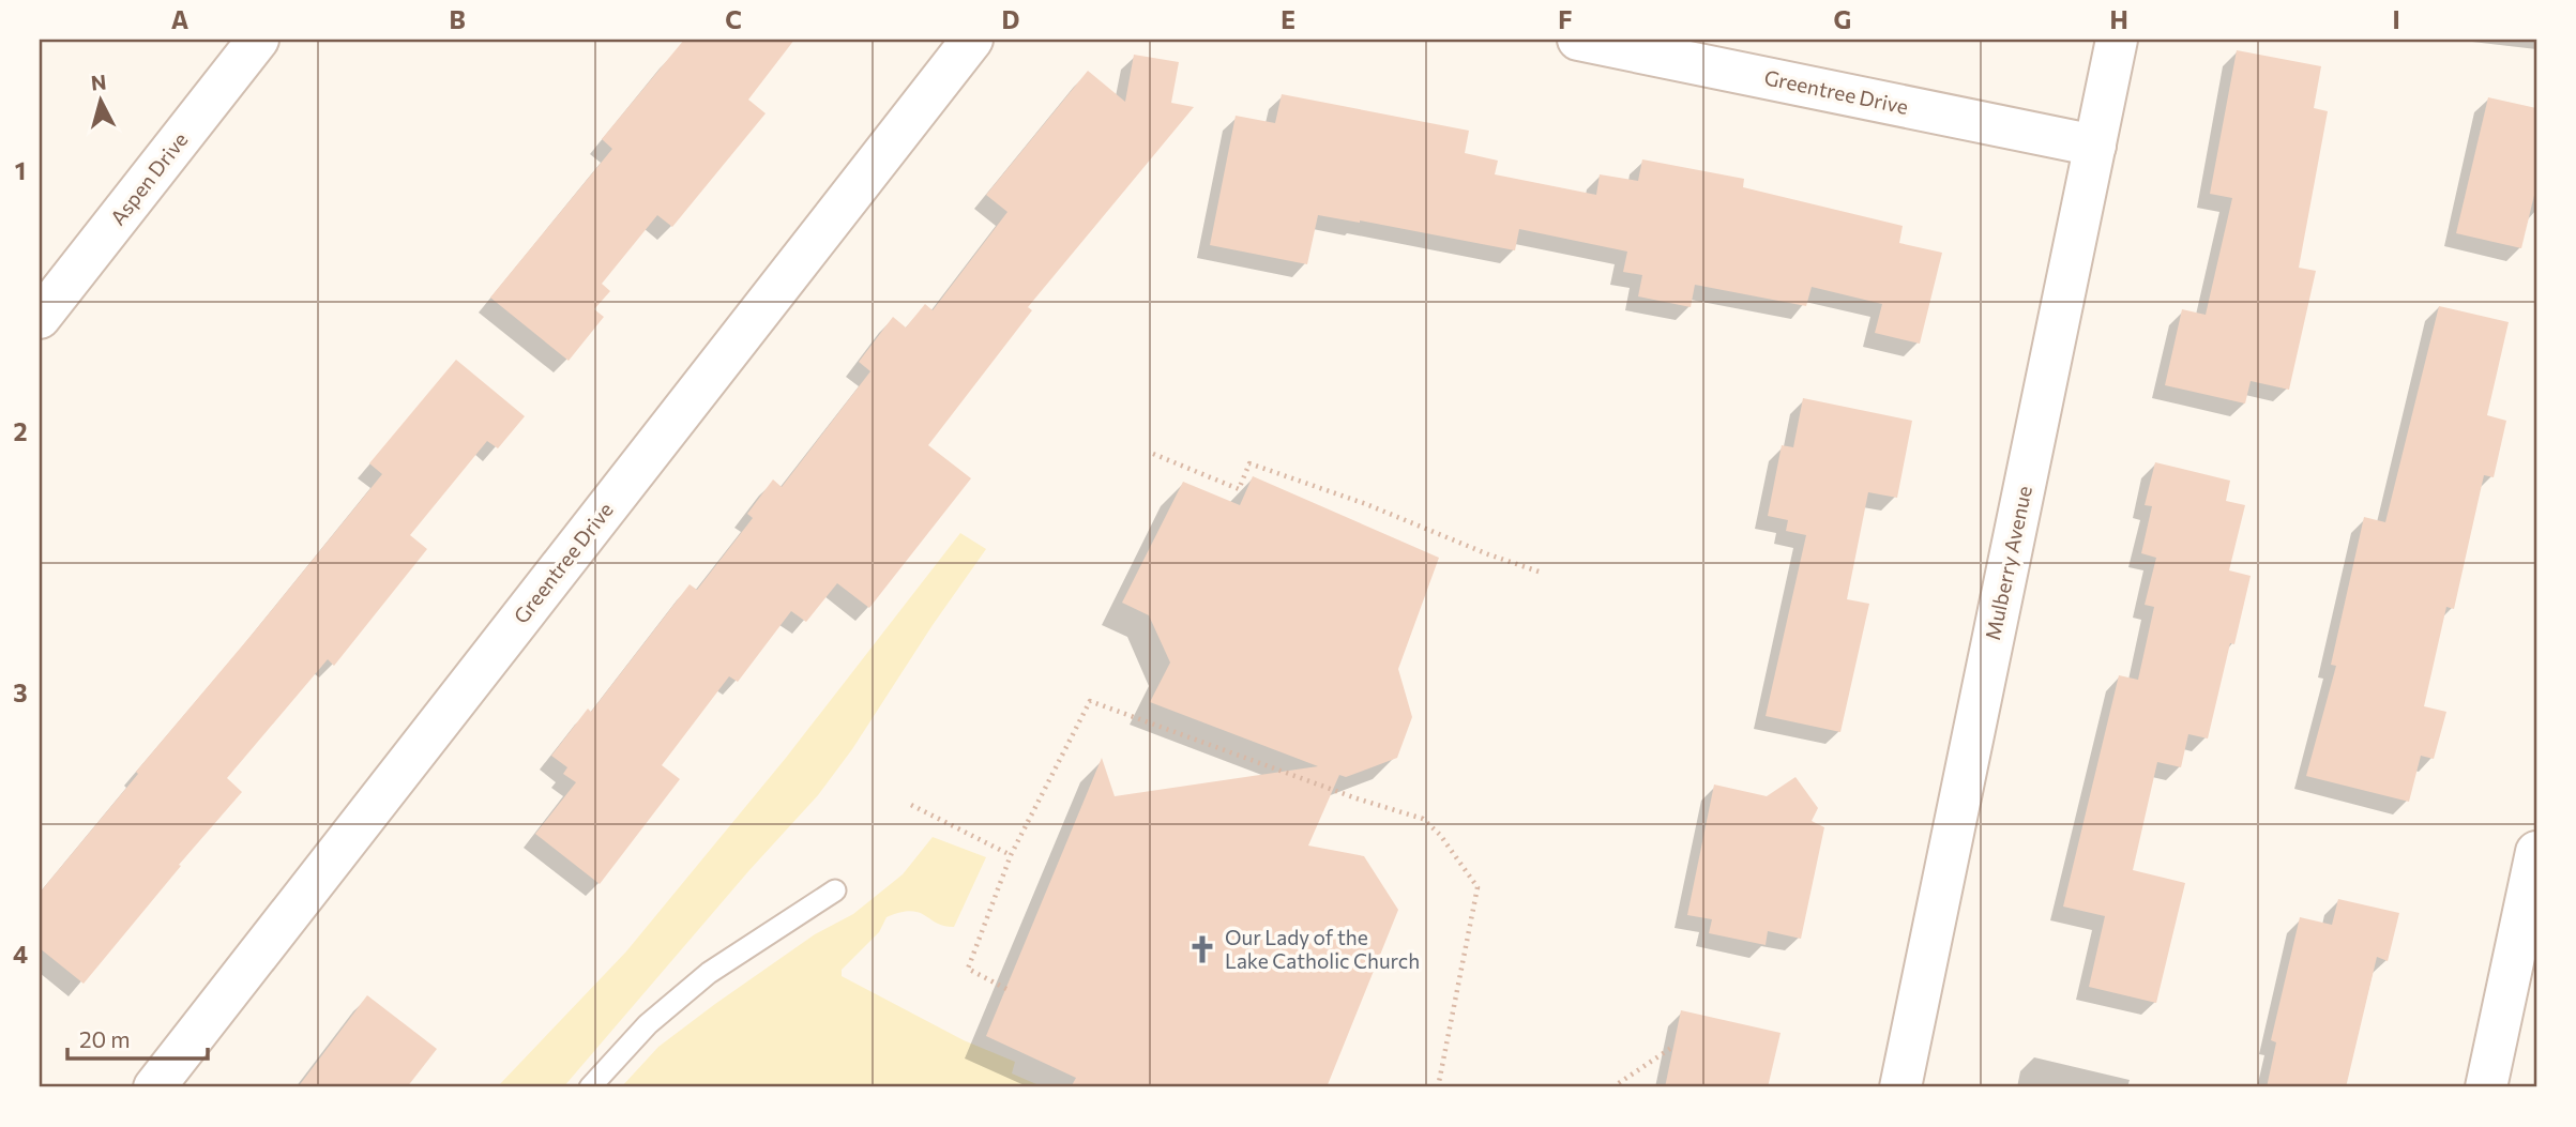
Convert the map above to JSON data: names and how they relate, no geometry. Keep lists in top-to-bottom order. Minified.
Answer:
{"streets":{"street":["Greentree Drive","Aspen Drive","Mulberry Avenue"]},"crossings":[["Greentree Drive","Mulberry Avenue"]],"places":{"church":["Our Lady of the Lake Catholic Church"]},"scale_bar":"20 m","north":"top","grid":{"columns":["A","B","C","D","E","F","G","H","I"],"rows":["1","2","3","4"]}}
